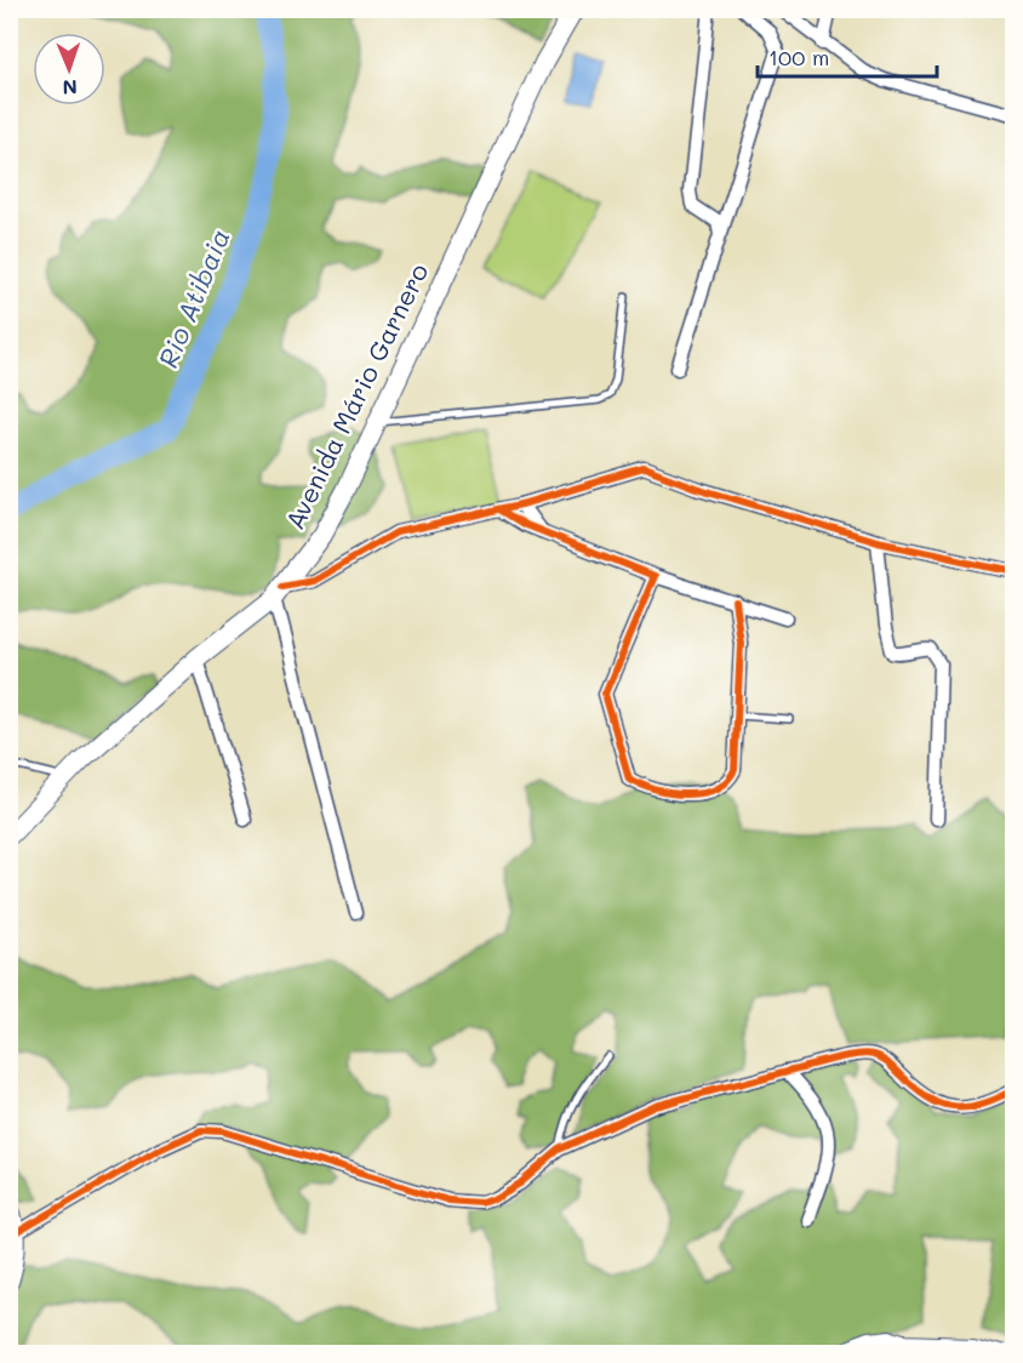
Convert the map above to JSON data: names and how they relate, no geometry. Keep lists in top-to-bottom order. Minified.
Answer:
{"streets":{"main road":["Avenida Mário Garnero"]},"water":["Rio Atibaia"],"scale_bar":"100 m","north":"bottom"}
